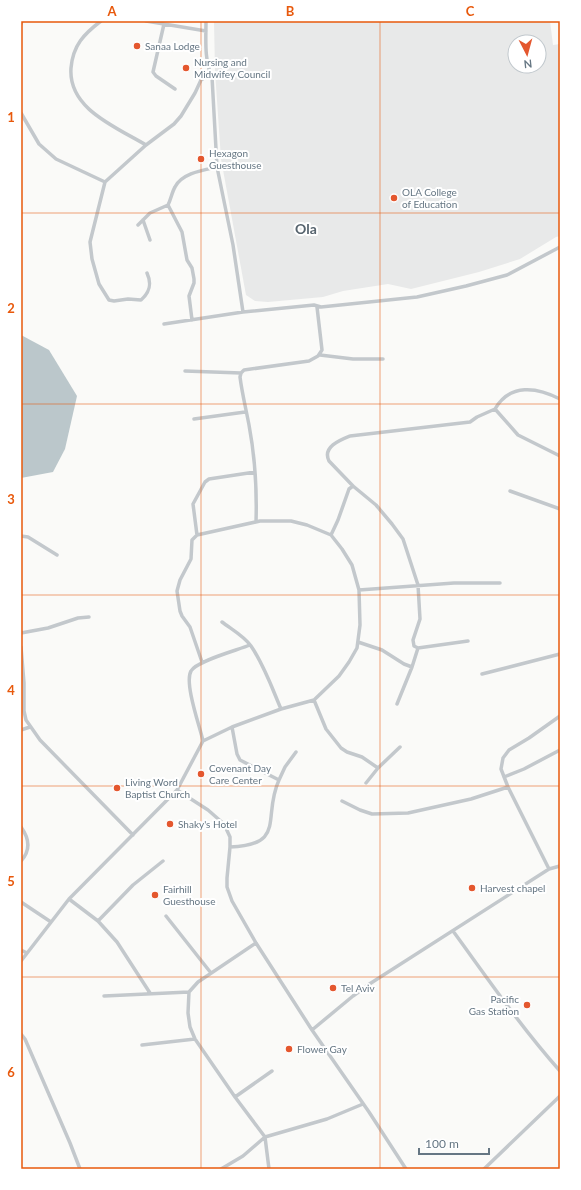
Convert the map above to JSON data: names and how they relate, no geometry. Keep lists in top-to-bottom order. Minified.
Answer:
{"districts":["Ola"],"places":["Sanaa Lodge","Nursing and Midwifey Council","Hexagon Guesthouse","OLA College of Education","Covenant Day Care Center","Living Word Baptist Church","Shaky's Hotel","Harvest chapel","Fairhill Guesthouse","Tel Aviv","Pacific Gas Station","Flower Gay"],"scale_bar":"100 m","north":"bottom","grid":{"columns":["A","B","C"],"rows":["1","2","3","4","5","6"]}}
